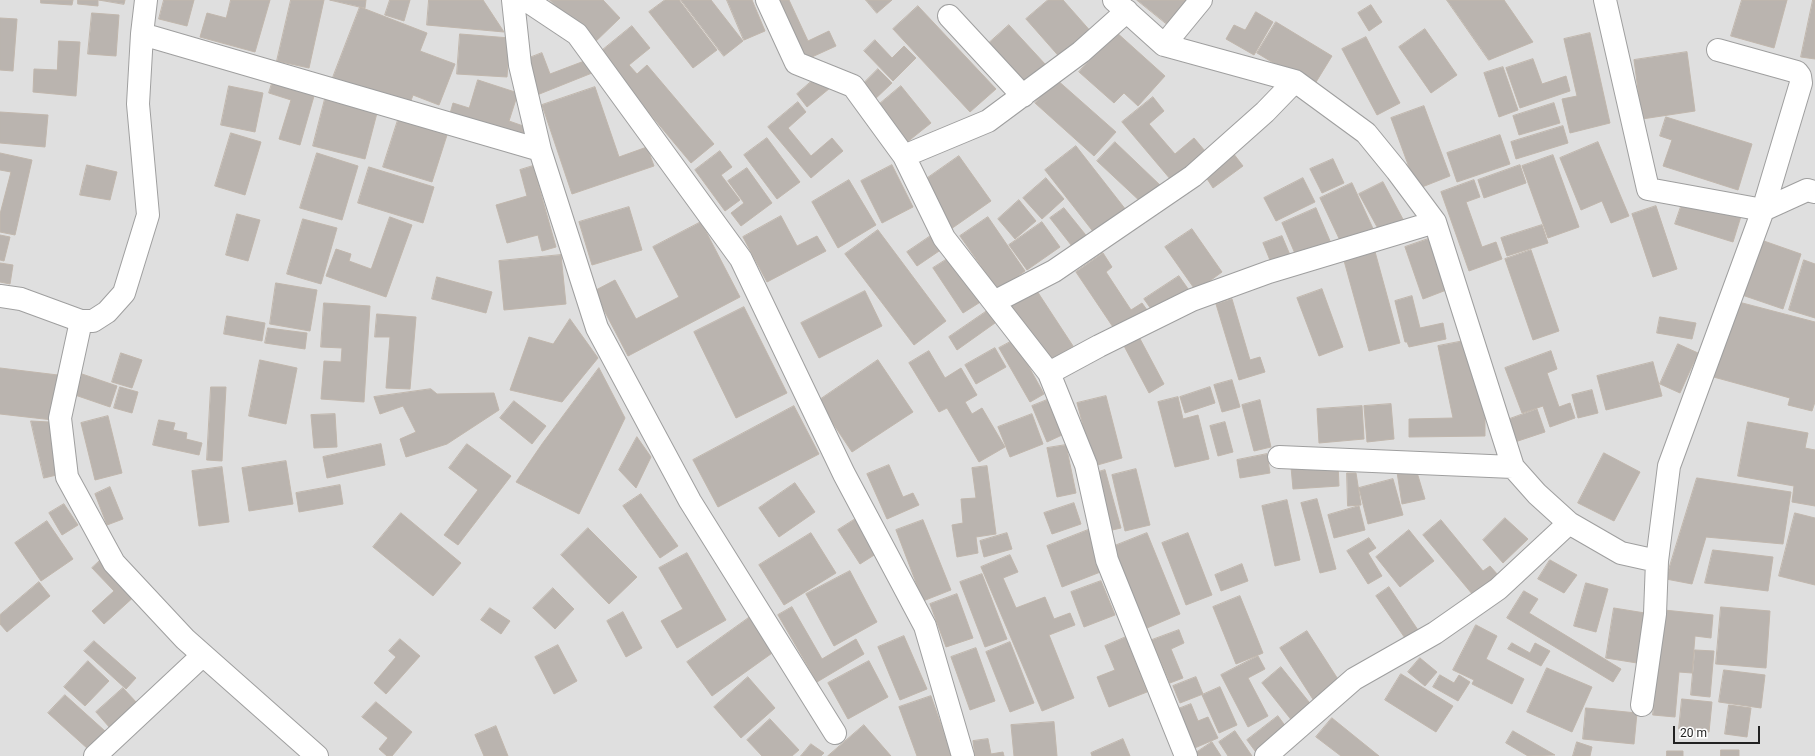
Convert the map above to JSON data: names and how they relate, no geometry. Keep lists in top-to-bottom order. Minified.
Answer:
{"scale_bar":"20 m"}
